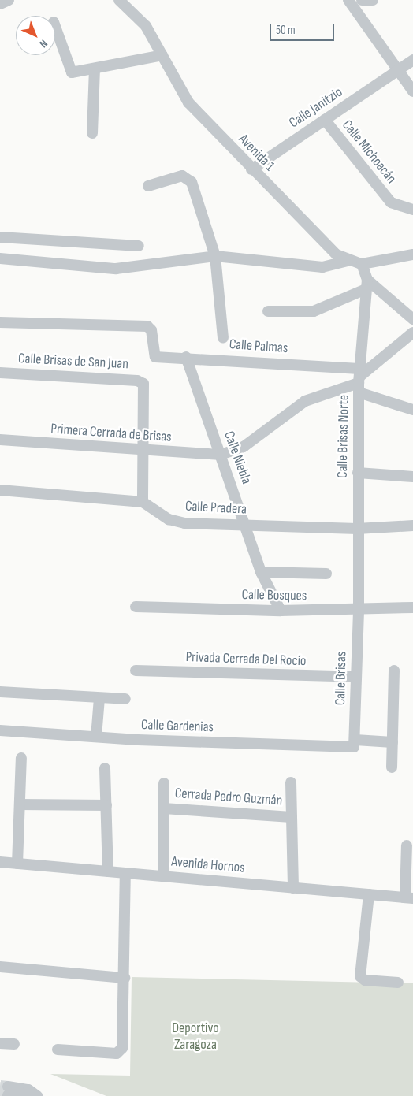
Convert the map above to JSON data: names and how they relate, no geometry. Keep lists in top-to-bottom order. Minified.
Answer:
{"streets":{"street":["Calle Janitzio","Calle Michoacán","Avenida 1","Calle Palmas","Calle Brisas de San Juan","Primera Cerrada de Brisas","Calle Brisas Norte","Calle Niebla","Calle Pradera","Calle Bosques","Privada Cerrada Del Rocío","Calle Brisas","Calle Gardenias","Cerrada Pedro Guzmán","Avenida Hornos"]},"crossings":[["Calle Janitzio","Calle Michoacán"],["Calle Janitzio","Avenida 1"],["Calle Palmas","Calle Brisas Norte"],["Calle Palmas","Calle Niebla"],["Calle Brisas de San Juan","Primera Cerrada de Brisas"],["Primera Cerrada de Brisas","Calle Niebla"],["Calle Brisas Norte","Calle Pradera"],["Calle Brisas Norte","Calle Bosques"],["Calle Brisas Norte","Calle Brisas"],["Calle Niebla","Calle Pradera"],["Calle Niebla","Calle Bosques"],["Calle Bosques","Calle Brisas"],["Privada Cerrada Del Rocío","Calle Brisas"],["Calle Brisas","Calle Gardenias"]],"parks":["Deportivo Zaragoza"],"scale_bar":"50 m","north":"bottom right"}
